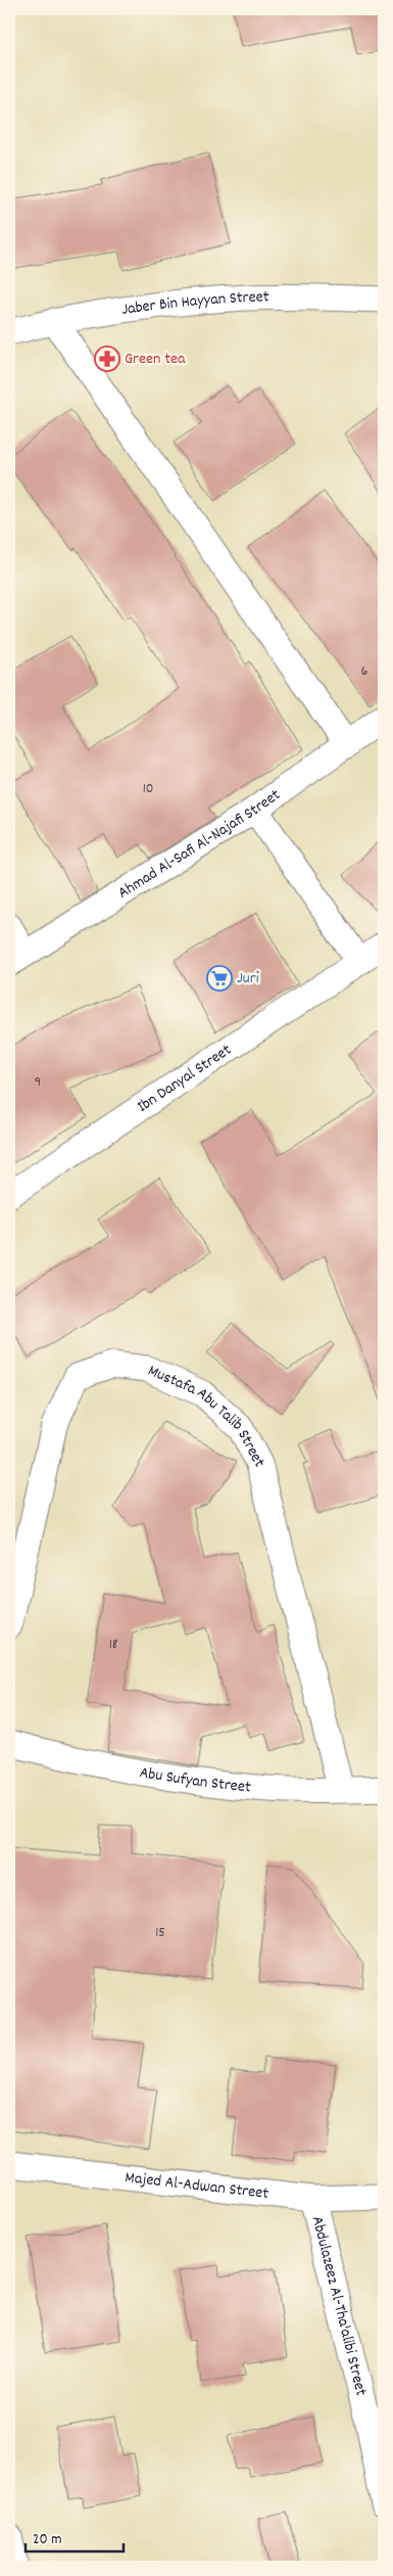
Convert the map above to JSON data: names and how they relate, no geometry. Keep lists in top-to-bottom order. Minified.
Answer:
{"streets":{"street":["Jaber Bin Hayyan Street","Ahmad Al-Safi Al-Najafi Street","Ibn Danyal Street","Mustafa Abu Talib Street","Abu Sufyan Street","Majed Al-Adwan Street","Abdulazeez Al-Tha'alibi Street"]},"crossings":[["Mustafa Abu Talib Street","Abu Sufyan Street"],["Majed Al-Adwan Street","Abdulazeez Al-Tha'alibi Street"]],"places":{"pharmacy":["Green tea"],"supermarket":["Juri"]},"house_numbers":["6","10","9","18","15"],"scale_bar":"20 m"}
